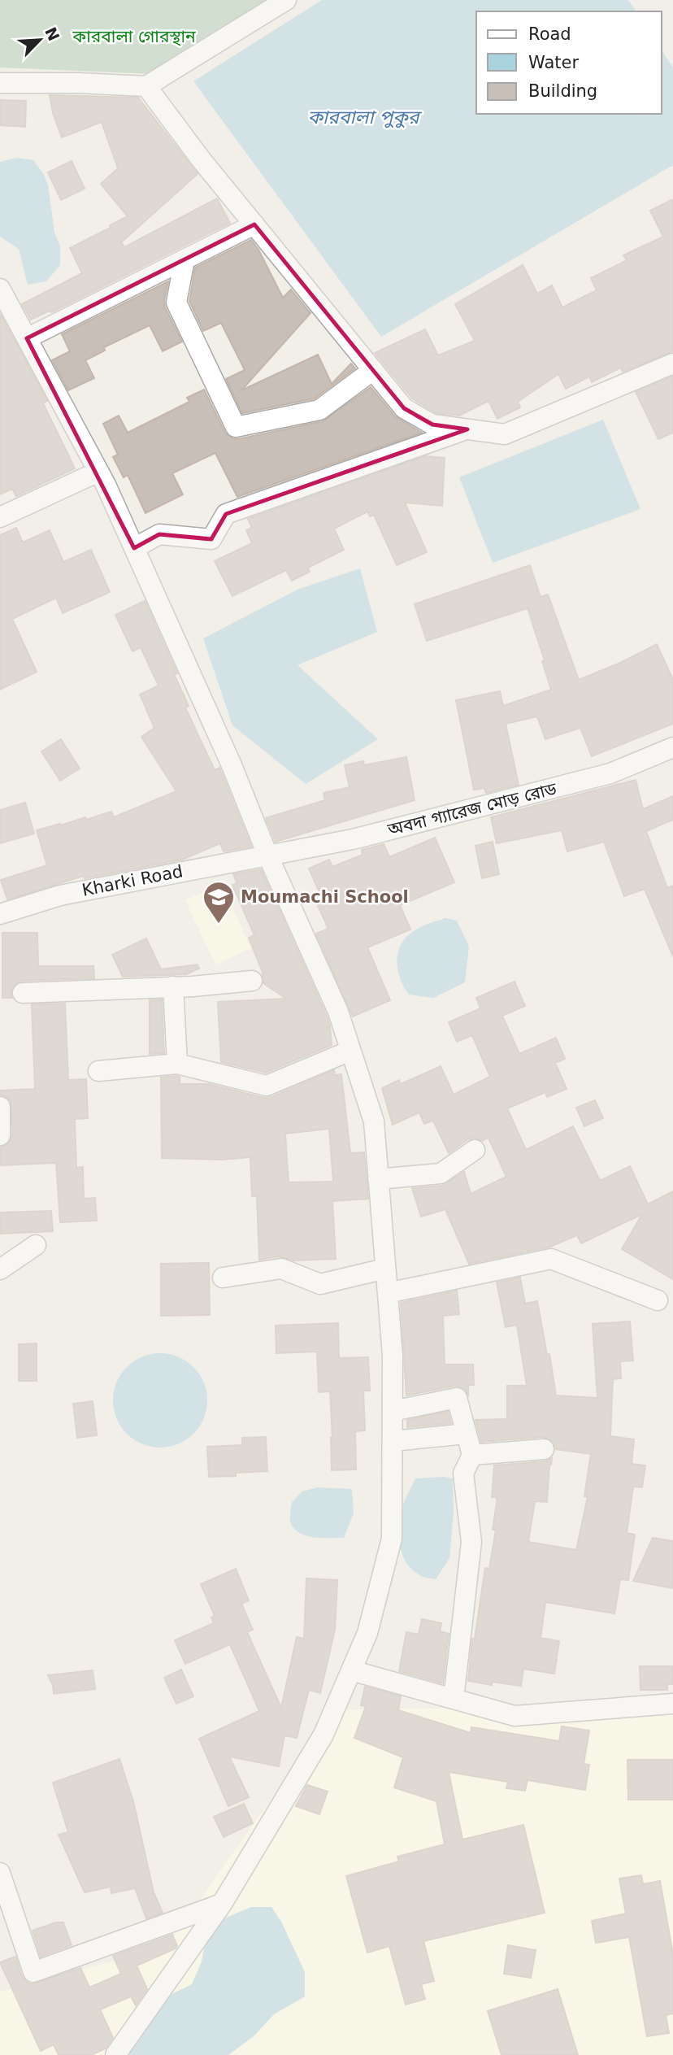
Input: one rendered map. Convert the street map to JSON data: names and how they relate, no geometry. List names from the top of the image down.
{
  "streets": {
    "street": ["অবদা গ্যারেজ মোড় রোড", "Kharki Road"]
  },
  "crossings": [
    ["অবদা গ্যারেজ মোড় রোড", "Kharki Road"]
  ],
  "water": ["কারবালা পুকুর"],
  "parks": ["কারবালা গোরস্থান"],
  "places": {
    "school or university": ["Moumachi School"]
  },
  "legend": ["Road", "Water", "Building"],
  "north": "top right"
}
